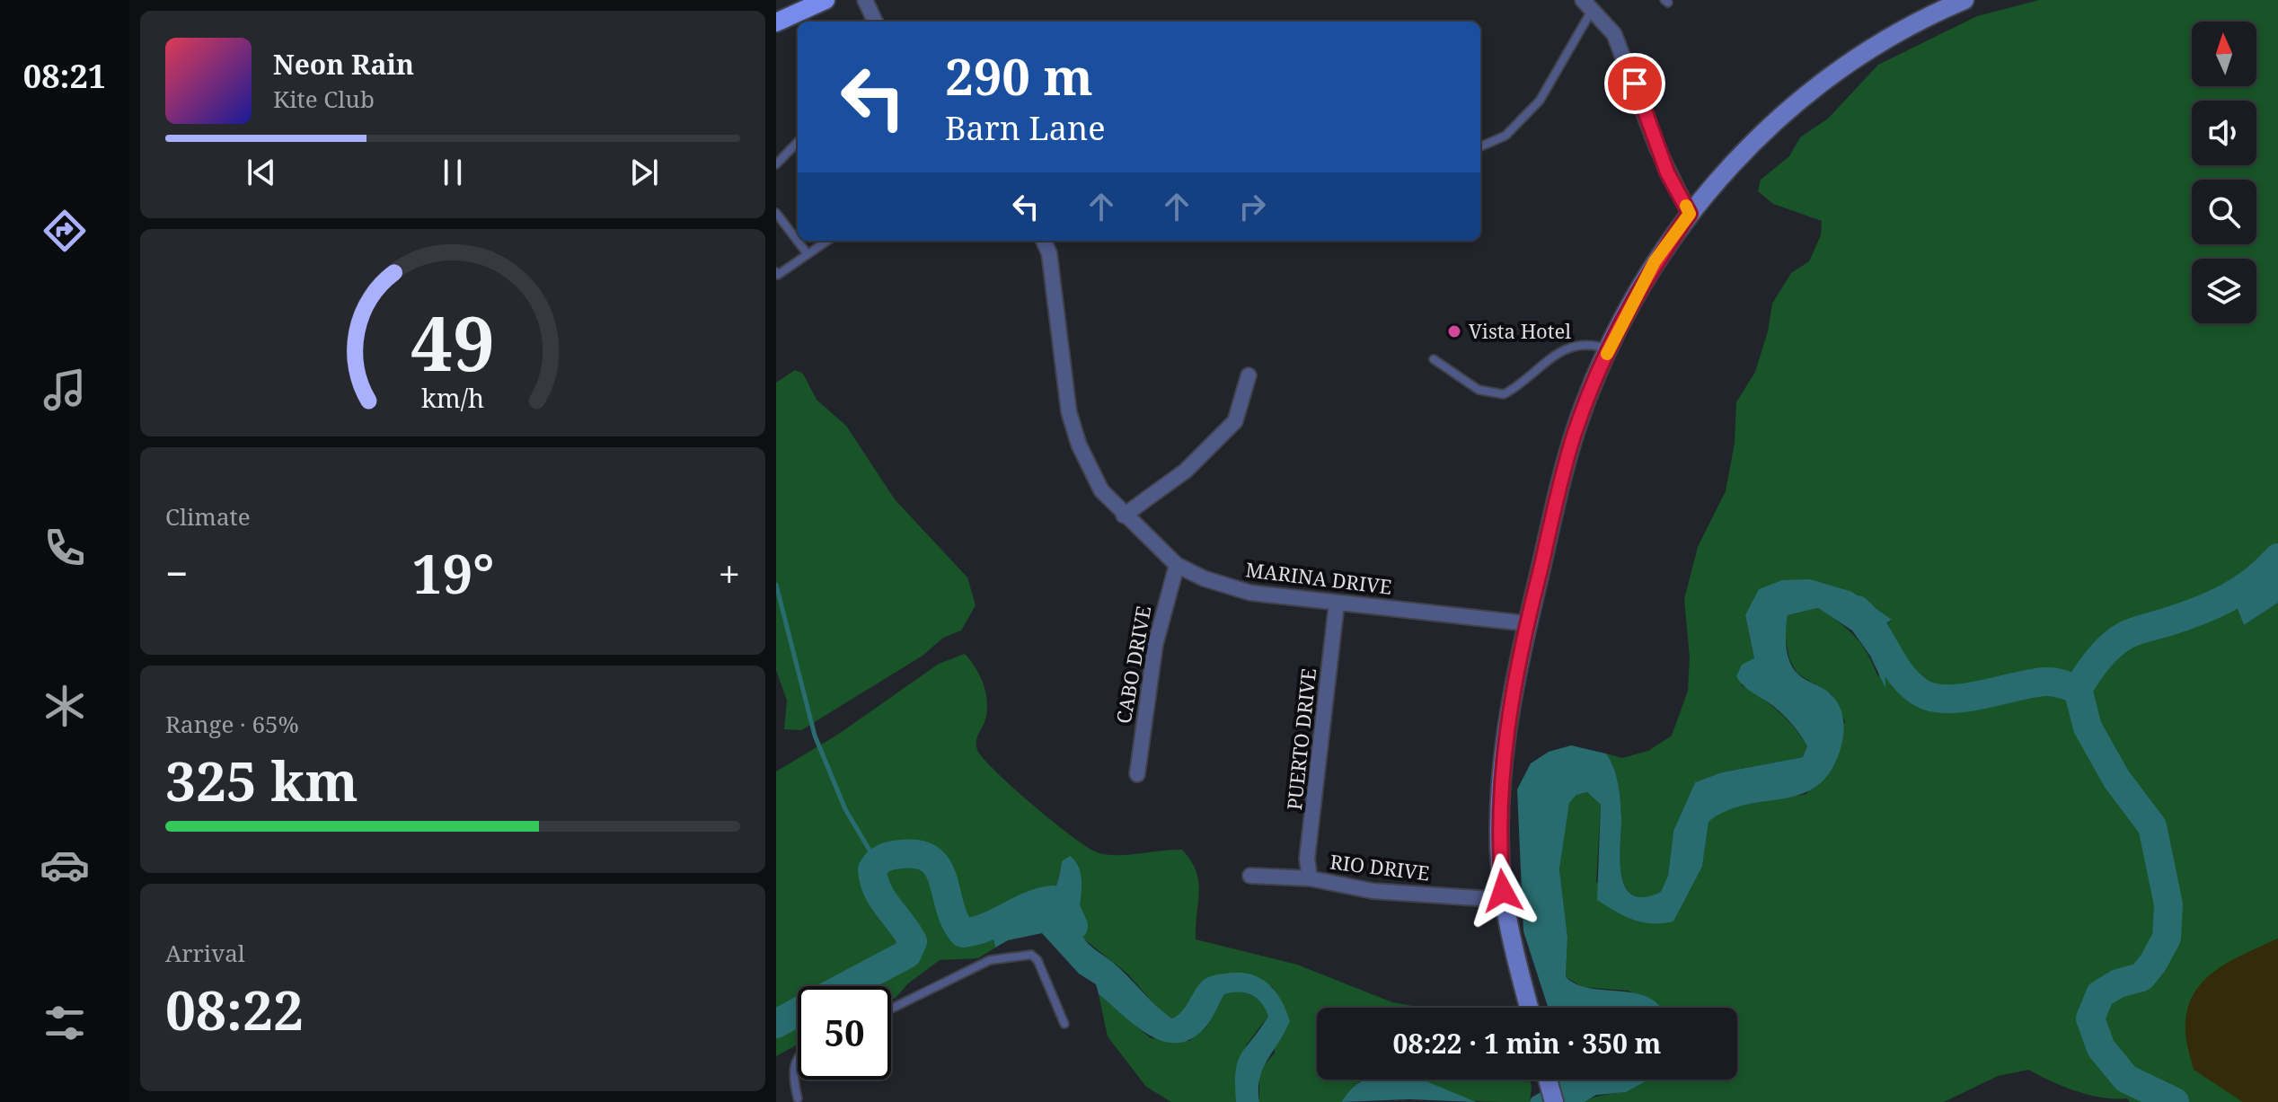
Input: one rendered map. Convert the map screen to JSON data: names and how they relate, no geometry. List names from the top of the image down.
{
  "streets": {
    "street": [
      "MARINA DRIVE",
      "CABO DRIVE",
      "PUERTO DRIVE",
      "RIO DRIVE"
    ]
  },
  "crossings": [
    ["MARINA DRIVE", "CABO DRIVE"],
    ["MARINA DRIVE", "PUERTO DRIVE"],
    ["PUERTO DRIVE", "RIO DRIVE"]
  ],
  "places": ["Vista Hotel"],
  "north": "top",
  "page": {
    "tabs": "08:21",
    "turn": ["290 m", "Barn Lane"],
    "song": ["Neon Rain", "Kite Club"],
    "tile": [
      "Climate",
      ["Range · 65%", "325 km"],
      ["Arrival", "08:22"]
    ],
    "heat": ["−", "19°", "+"],
    "limit": "50",
    "trip": "08:22 · 1 min · 350 m",
    "gauge": ["49", "km/h"]
  }
}
